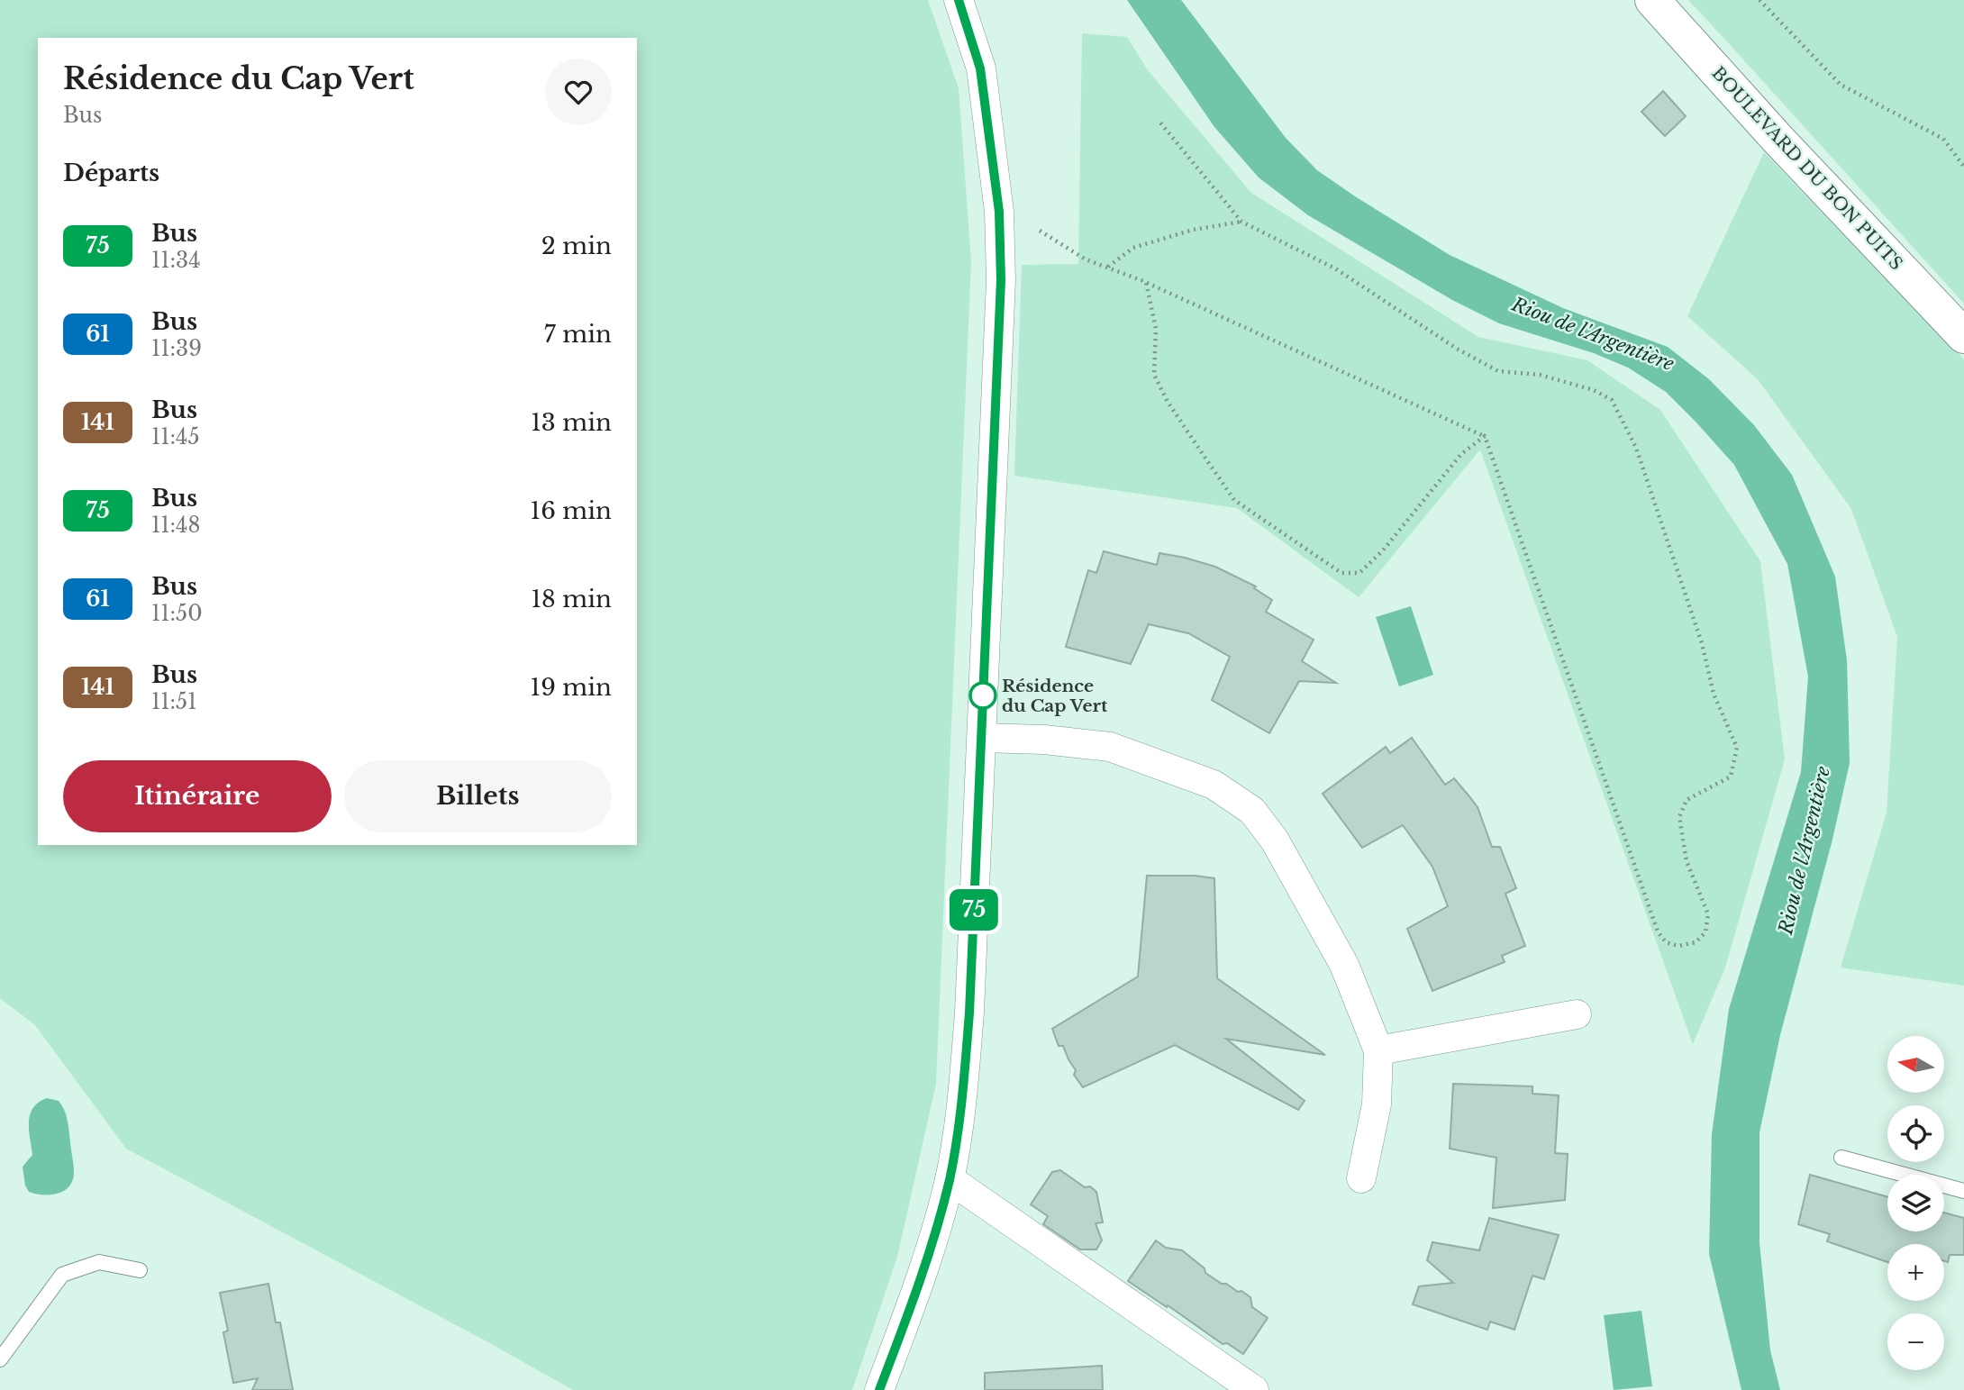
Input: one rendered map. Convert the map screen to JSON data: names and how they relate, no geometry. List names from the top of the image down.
{
  "streets": {
    "main road": ["BOULEVARD DU BON PUITS"]
  },
  "water": ["Riou de l'Argentière"],
  "places": ["Résidence du Cap Vert"],
  "lines": ["bus line 75"],
  "north": "left",
  "page": {
    "on_map": "75",
    "heading": [
      ["Résidence du Cap Vert", "Bus"],
      "Départs"
    ],
    "list": [
      {
        "mark": "75",
        "name": "Bus",
        "note": "11:34",
        "value": "2 min"
      },
      {
        "mark": "61",
        "name": "Bus",
        "note": "11:39",
        "value": "7 min"
      },
      {
        "mark": "141",
        "name": "Bus",
        "note": "11:45",
        "value": "13 min"
      },
      {
        "mark": "75",
        "name": "Bus",
        "note": "11:48",
        "value": "16 min"
      },
      {
        "mark": "61",
        "name": "Bus",
        "note": "11:50",
        "value": "18 min"
      },
      {
        "mark": "141",
        "name": "Bus",
        "note": "11:51",
        "value": "19 min"
      }
    ],
    "buttons": ["Itinéraire", "Billets"],
    "map_buttons": ["+", "−"]
  }
}
